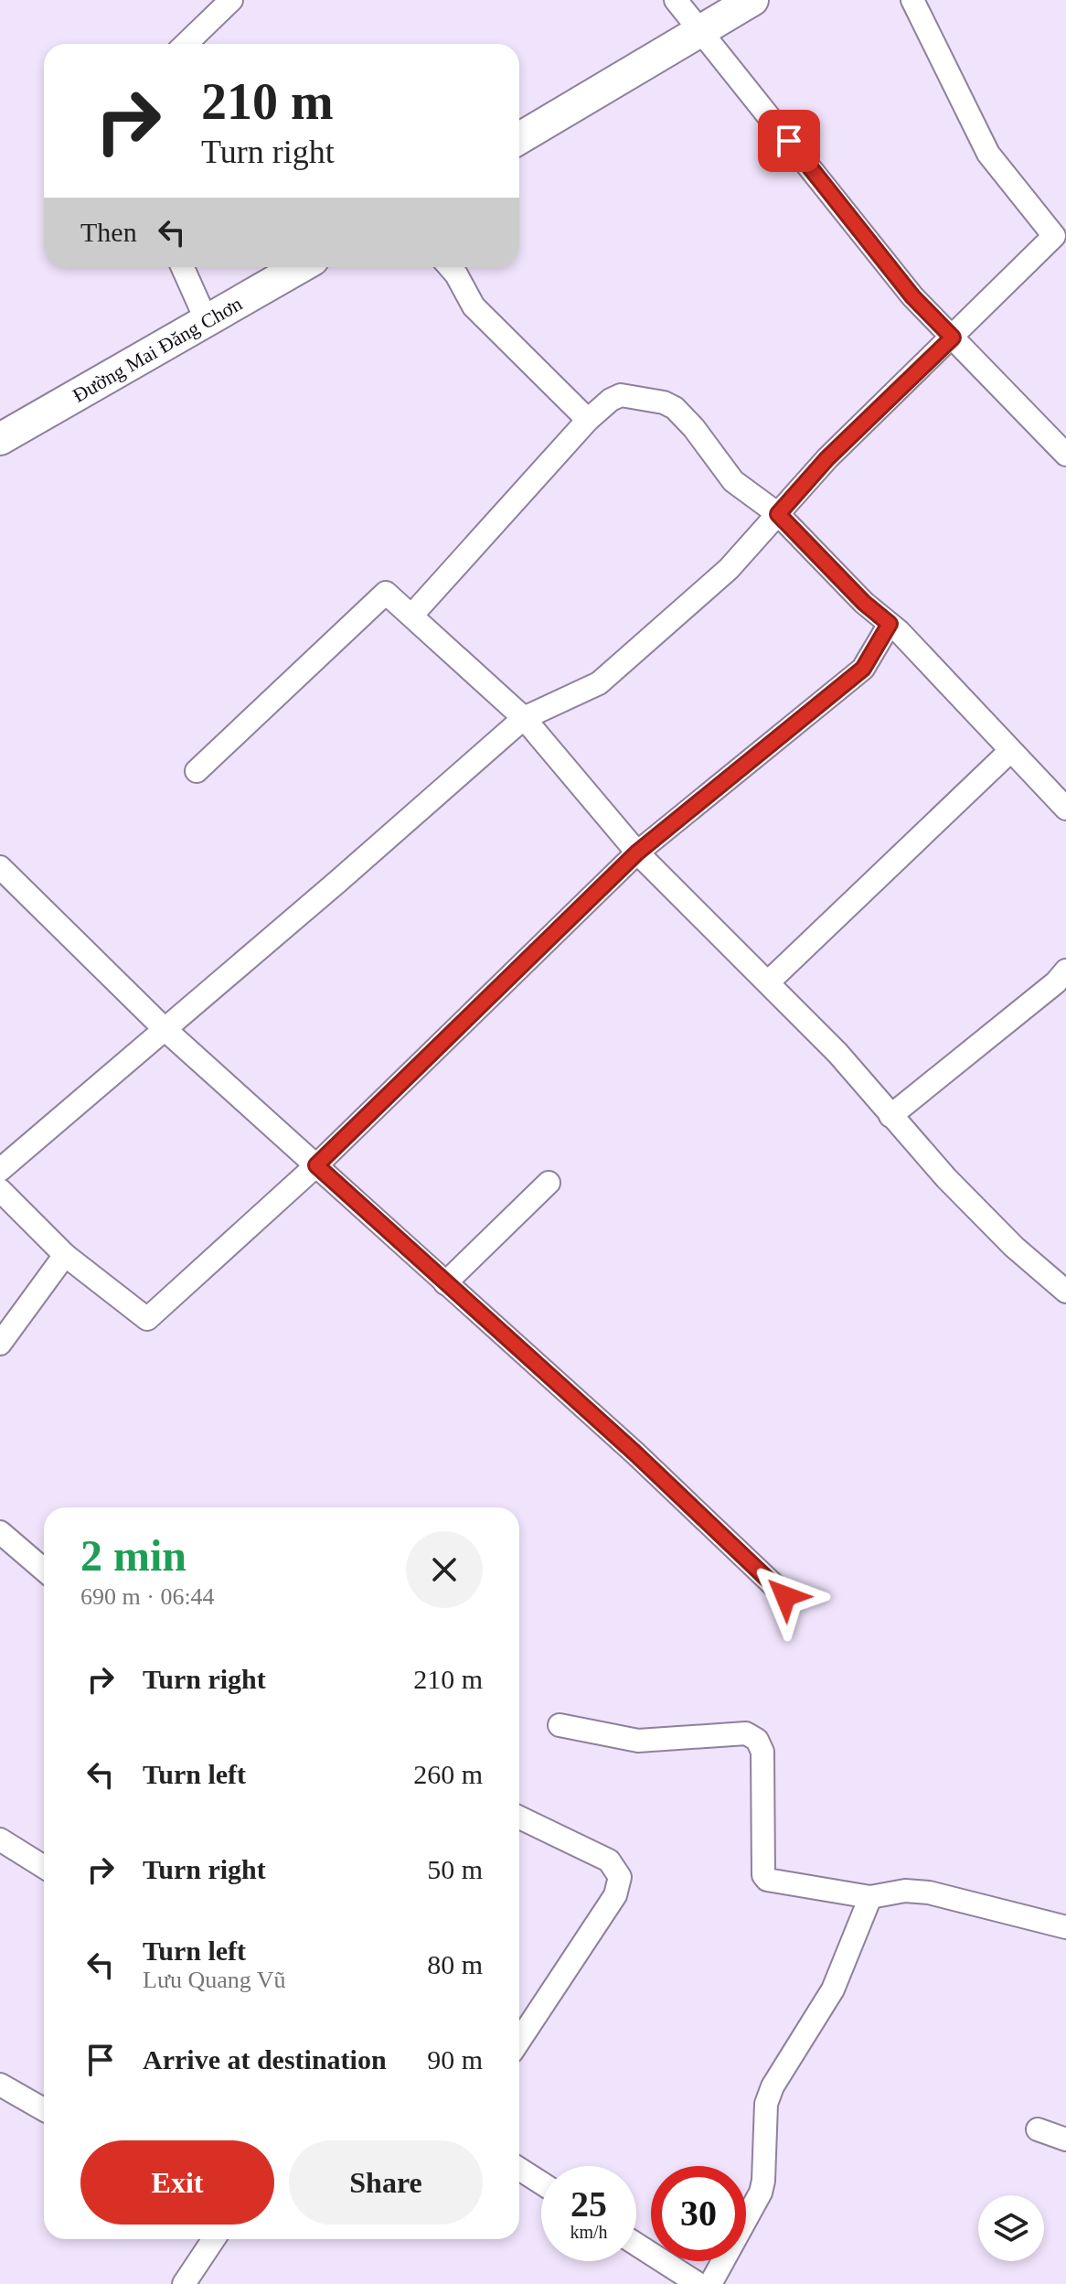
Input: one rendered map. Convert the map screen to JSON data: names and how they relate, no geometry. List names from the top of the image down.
{
  "streets": {
    "main road": ["Đường Mai Đăng Chơn"]
  },
  "page": {
    "turn": ["210 m", "Turn right"],
    "then": "Then",
    "heading": ["2 min", "690 m · 06:44"],
    "list": [
      {
        "name": "Turn right",
        "value": "210 m"
      },
      {
        "name": "Turn left",
        "value": "260 m"
      },
      {
        "name": "Turn right",
        "value": "50 m"
      },
      {
        "name": "Turn left",
        "note": "Lưu Quang Vũ",
        "value": "80 m"
      },
      {
        "name": "Arrive at destination",
        "value": "90 m"
      }
    ],
    "buttons": ["Exit", "Share"],
    "speed": "25 km/h",
    "limit": "30"
  }
}
